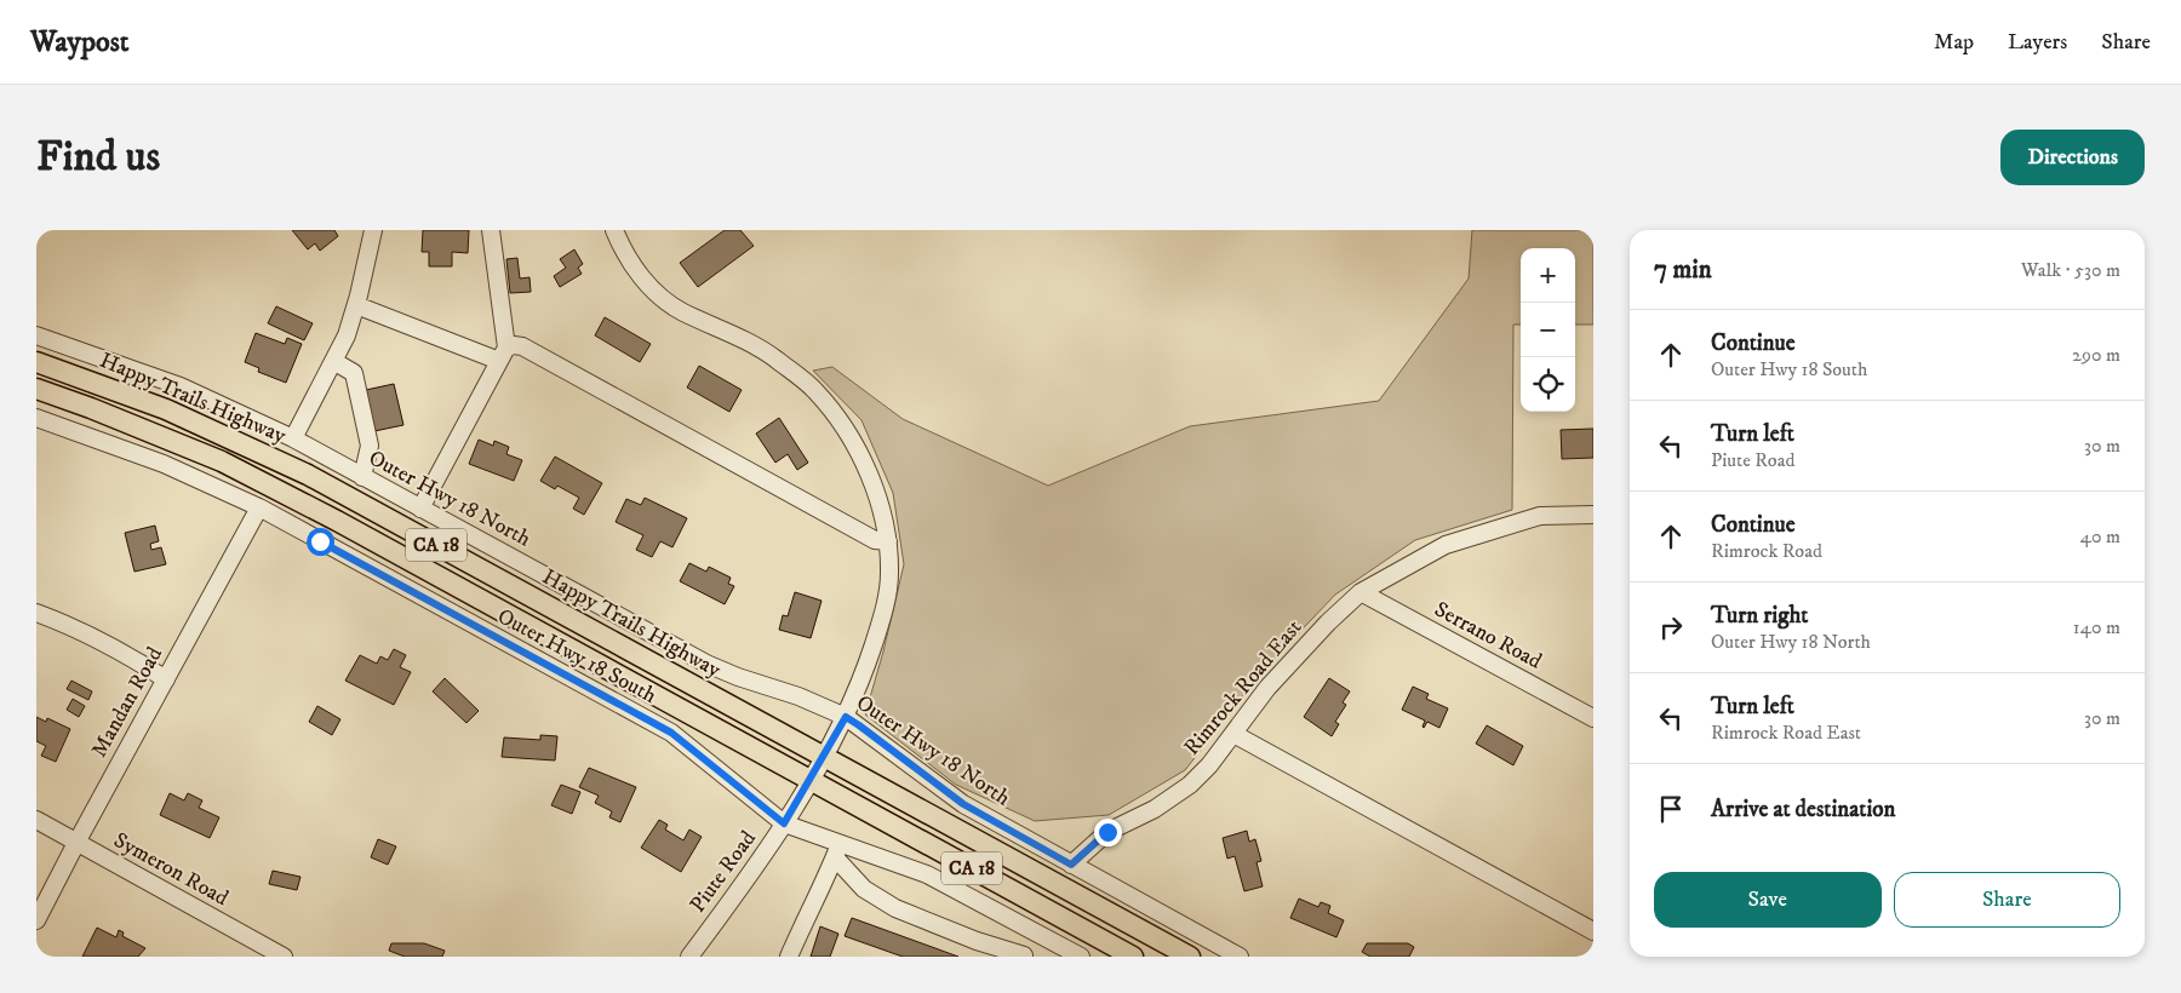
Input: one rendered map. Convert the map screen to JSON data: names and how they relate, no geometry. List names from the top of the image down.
{
  "streets": {
    "main road": ["Happy Trails Highway", "CA 18"],
    "street": [
      "Outer Hwy 18 North",
      "Serrano Road",
      "Outer Hwy 18 South",
      "Rimrock Road East",
      "Mandan Road",
      "Symeron Road",
      "Piute Road"
    ]
  },
  "crossings": [
    ["Happy Trails Highway", "Piute Road"],
    ["Outer Hwy 18 North", "Rimrock Road East"],
    ["Outer Hwy 18 North", "Piute Road"],
    ["CA 18", "Piute Road"],
    ["Serrano Road", "Rimrock Road East"],
    ["Outer Hwy 18 South", "Mandan Road"],
    ["Outer Hwy 18 South", "Piute Road"],
    ["Mandan Road", "Symeron Road"]
  ],
  "page": {
    "header": "Waypost",
    "nav": ["Map", "Layers", "Share"],
    "buttons": [
      "Directions",
      ["Save", "Share"]
    ],
    "title": "Find us",
    "heading": ["7 min", "Walk · 530 m"],
    "map_buttons": ["+", "−"],
    "list": [
      ["Continue", "Outer Hwy 18 South", "290 m"],
      ["Turn left", "Piute Road", "30 m"],
      ["Continue", "Rimrock Road", "40 m"],
      ["Turn right", "Outer Hwy 18 North", "140 m"],
      ["Turn left", "Rimrock Road East", "30 m"],
      "Arrive at destination"
    ]
  }
}
